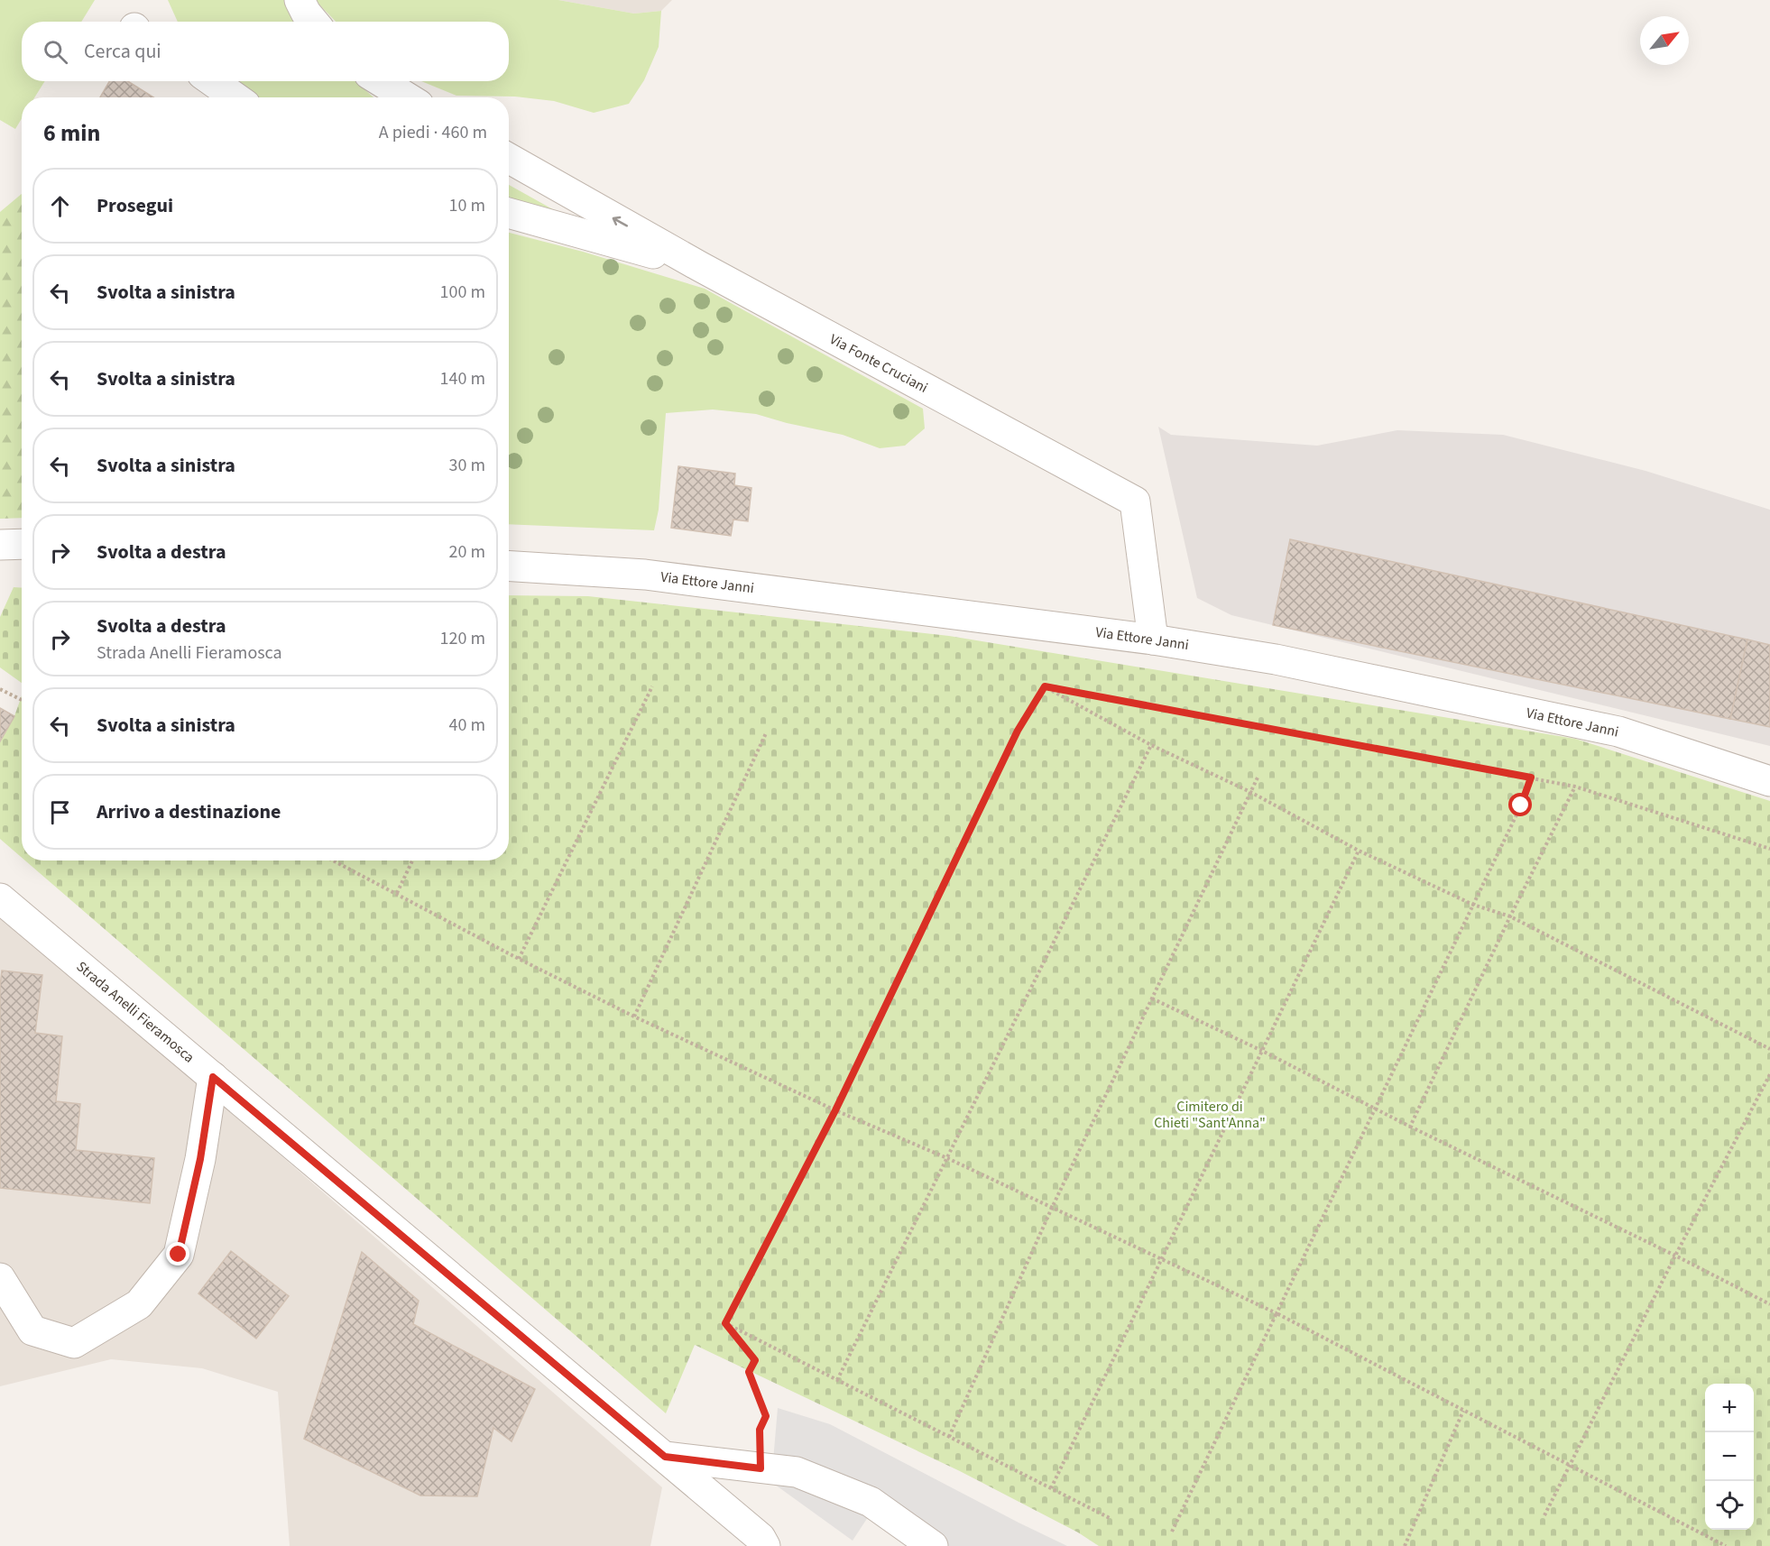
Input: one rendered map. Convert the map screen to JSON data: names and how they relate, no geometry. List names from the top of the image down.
{
  "streets": {
    "street": ["Via Fonte Cruciani", "Via Ettore Janni", "Strada Anelli Fieramosca"]
  },
  "crossings": [
    ["Via Fonte Cruciani", "Via Ettore Janni"]
  ],
  "parks": ["Cimitero di Chieti \"Sant'Anna\""],
  "north": "top right",
  "page": {
    "search": "Cerca qui",
    "heading": ["6 min", "A piedi · 460 m"],
    "list": [
      ["Prosegui", "10 m"],
      ["Svolta a sinistra", "100 m"],
      ["Svolta a sinistra", "140 m"],
      ["Svolta a sinistra", "30 m"],
      ["Svolta a destra", "20 m"],
      ["Svolta a destra", "Strada Anelli Fieramosca", "120 m"],
      ["Svolta a sinistra", "40 m"],
      "Arrivo a destinazione"
    ],
    "map_buttons": ["+", "−"]
  }
}
